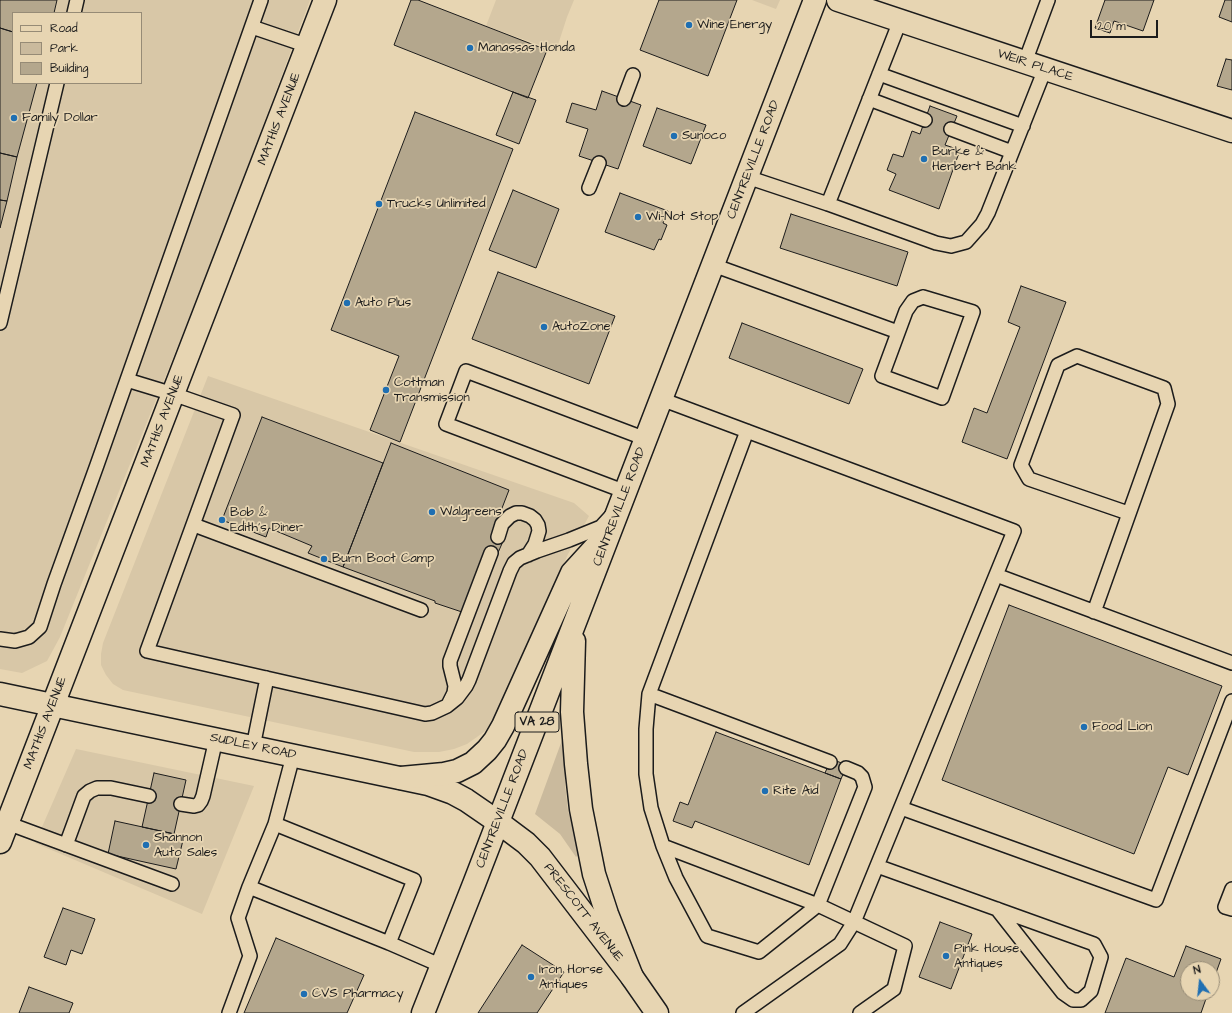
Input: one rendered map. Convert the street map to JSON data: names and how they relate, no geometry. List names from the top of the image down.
{
  "streets": {
    "main road": [
      "WEIR PLACE",
      "MATHIS AVENUE",
      "CENTREVILLE ROAD",
      "VA 28",
      "SUDLEY ROAD",
      "PRESCOTT AVENUE"
    ]
  },
  "crossings": [
    ["MATHIS AVENUE", "SUDLEY ROAD"],
    ["CENTREVILLE ROAD", "SUDLEY ROAD"],
    ["CENTREVILLE ROAD", "PRESCOTT AVENUE"],
    ["SUDLEY ROAD", "PRESCOTT AVENUE"]
  ],
  "places": [
    "Wine Energy",
    "Manassas Honda",
    "Family Dollar",
    "Sunoco",
    "Burke & Herbert Bank",
    "Trucks Unlimited",
    "Wi-Not Stop",
    "Auto Plus",
    "AutoZone",
    "Cottman Transmission",
    "Walgreens",
    "Bob & Edith's Diner",
    "Burn Boot Camp",
    "Food Lion",
    "Rite Aid",
    "Shannon Auto Sales",
    "Pink House Antiques",
    "Iron Horse Antiques",
    "CVS Pharmacy"
  ],
  "legend": ["Road", "Park", "Building"],
  "scale_bar": "20 m",
  "north": "top"
}
